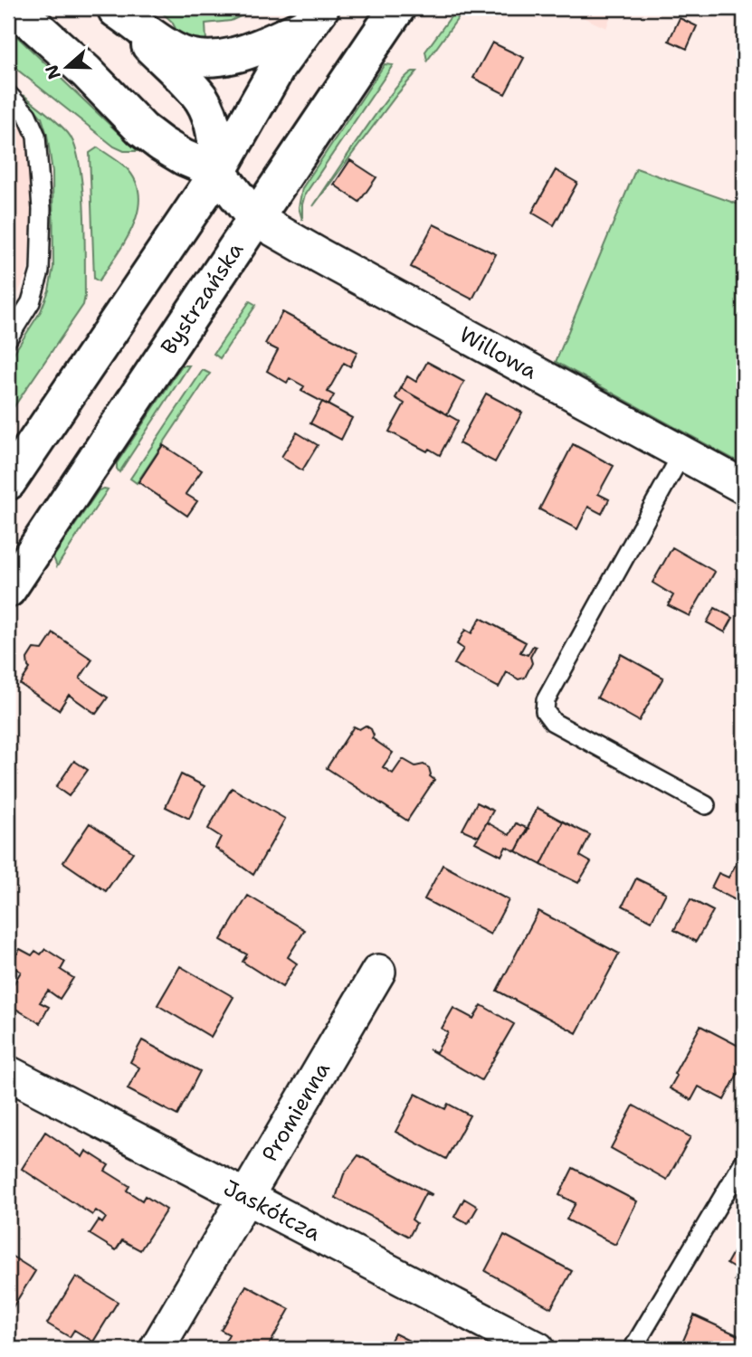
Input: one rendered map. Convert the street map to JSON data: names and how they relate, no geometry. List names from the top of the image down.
{
  "streets": {
    "main road": ["Bystrzańska"],
    "street": ["Willowa", "Promienna", "Jaskółcza"]
  },
  "crossings": [
    ["Bystrzańska", "Willowa"],
    ["Promienna", "Jaskółcza"]
  ],
  "north": "left"
}
